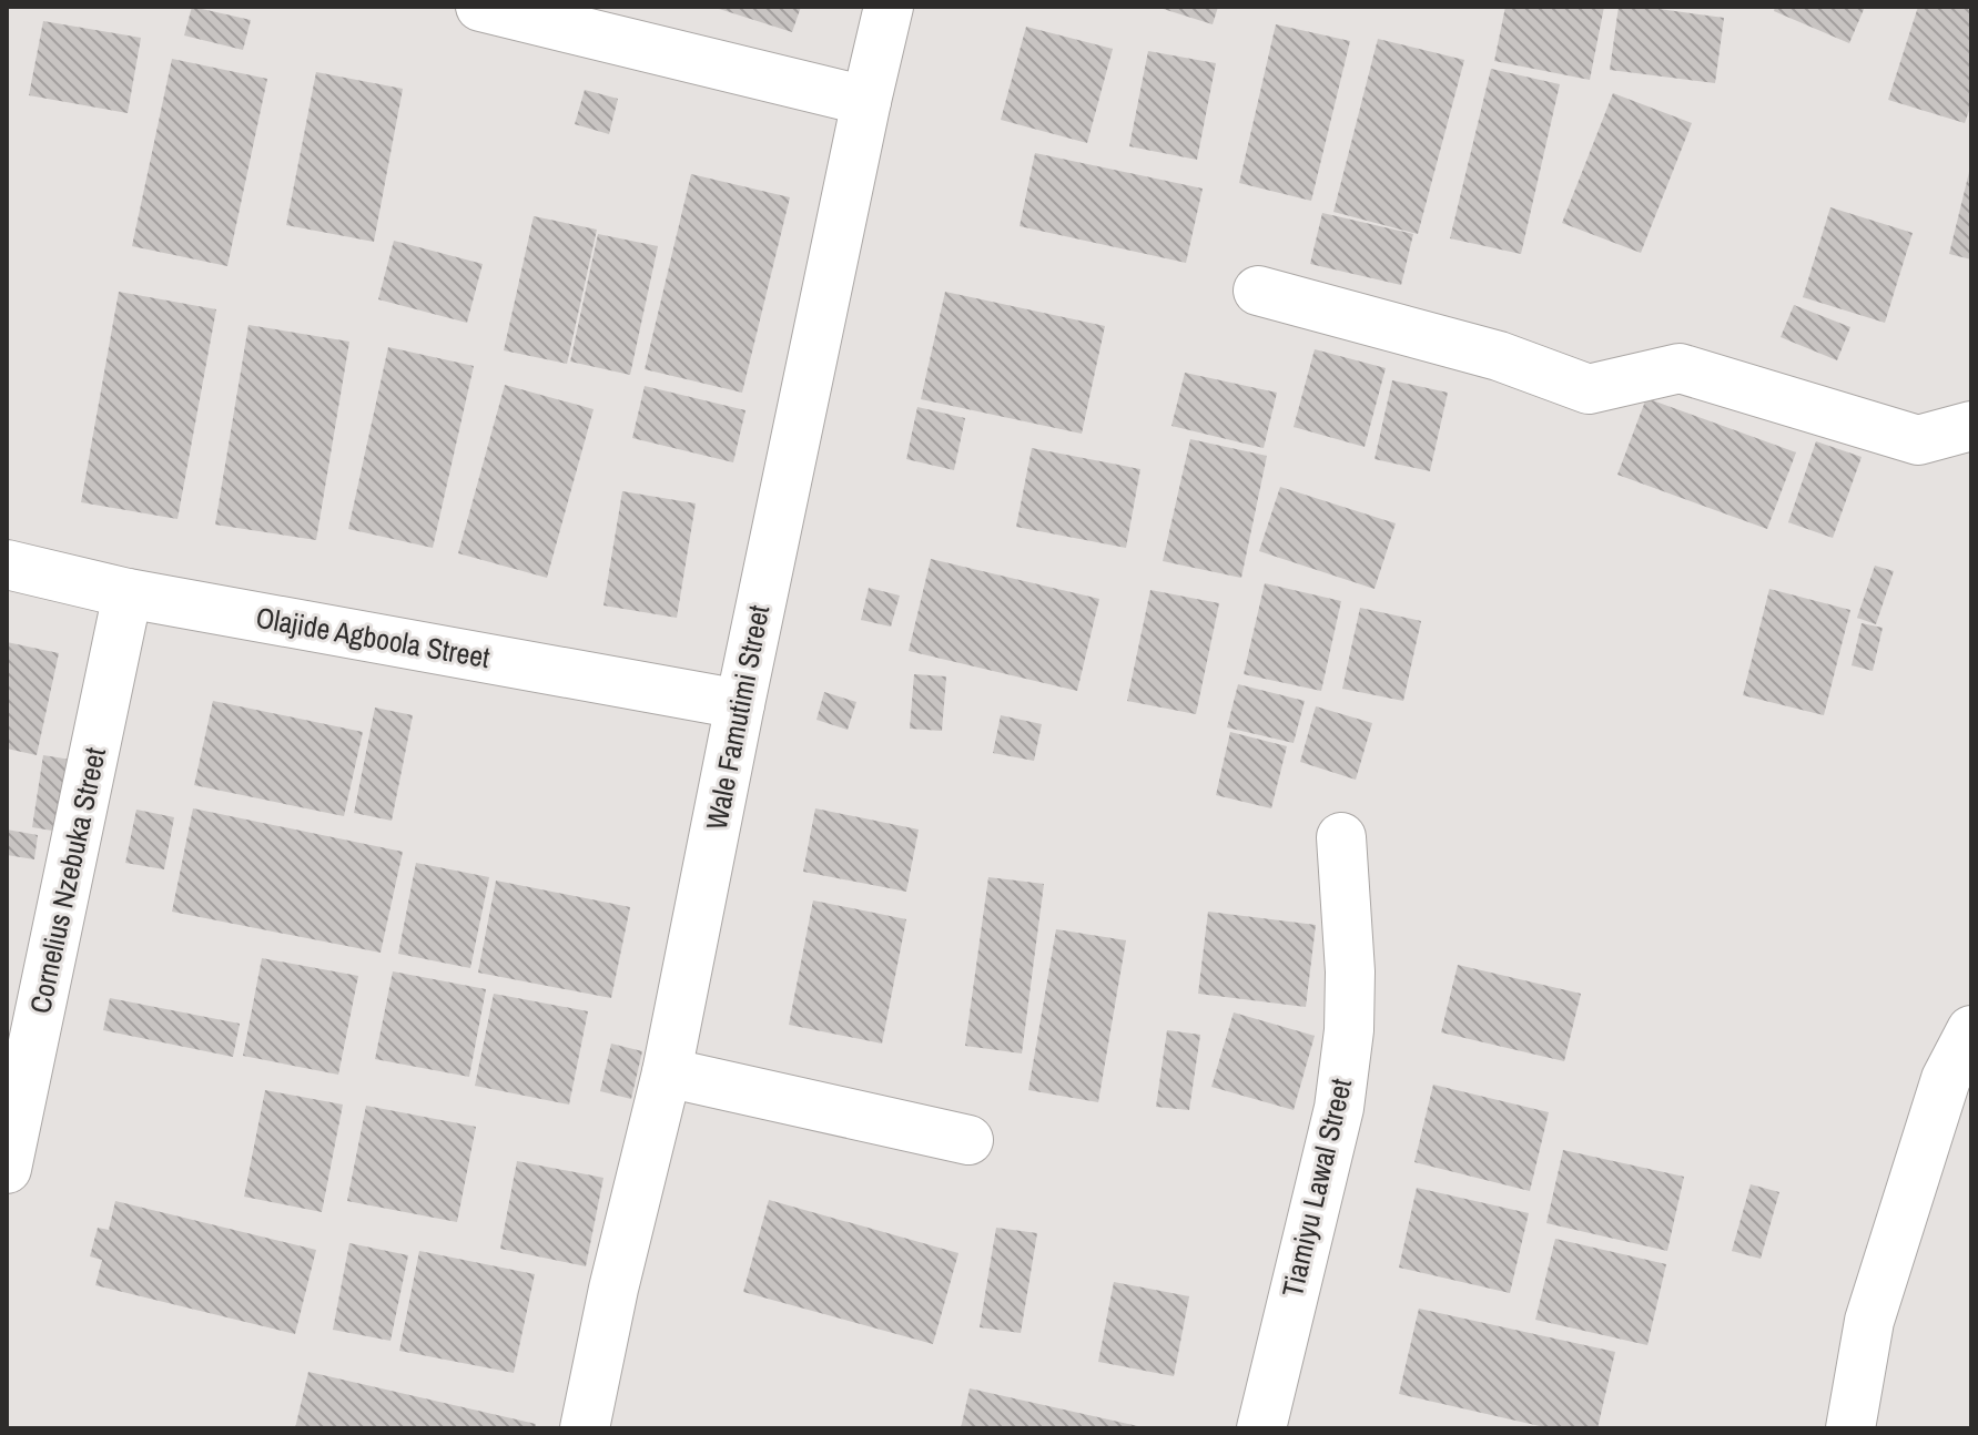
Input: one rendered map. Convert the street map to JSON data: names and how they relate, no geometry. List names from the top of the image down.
{
  "streets": {
    "street": [
      "Olajide Agboola Street",
      "Wale Famutimi Street",
      "Cornelius Nzebuka Street",
      "Tiamiyu Lawal Street"
    ]
  },
  "crossings": [
    ["Olajide Agboola Street", "Wale Famutimi Street"],
    ["Olajide Agboola Street", "Cornelius Nzebuka Street"]
  ]
}
